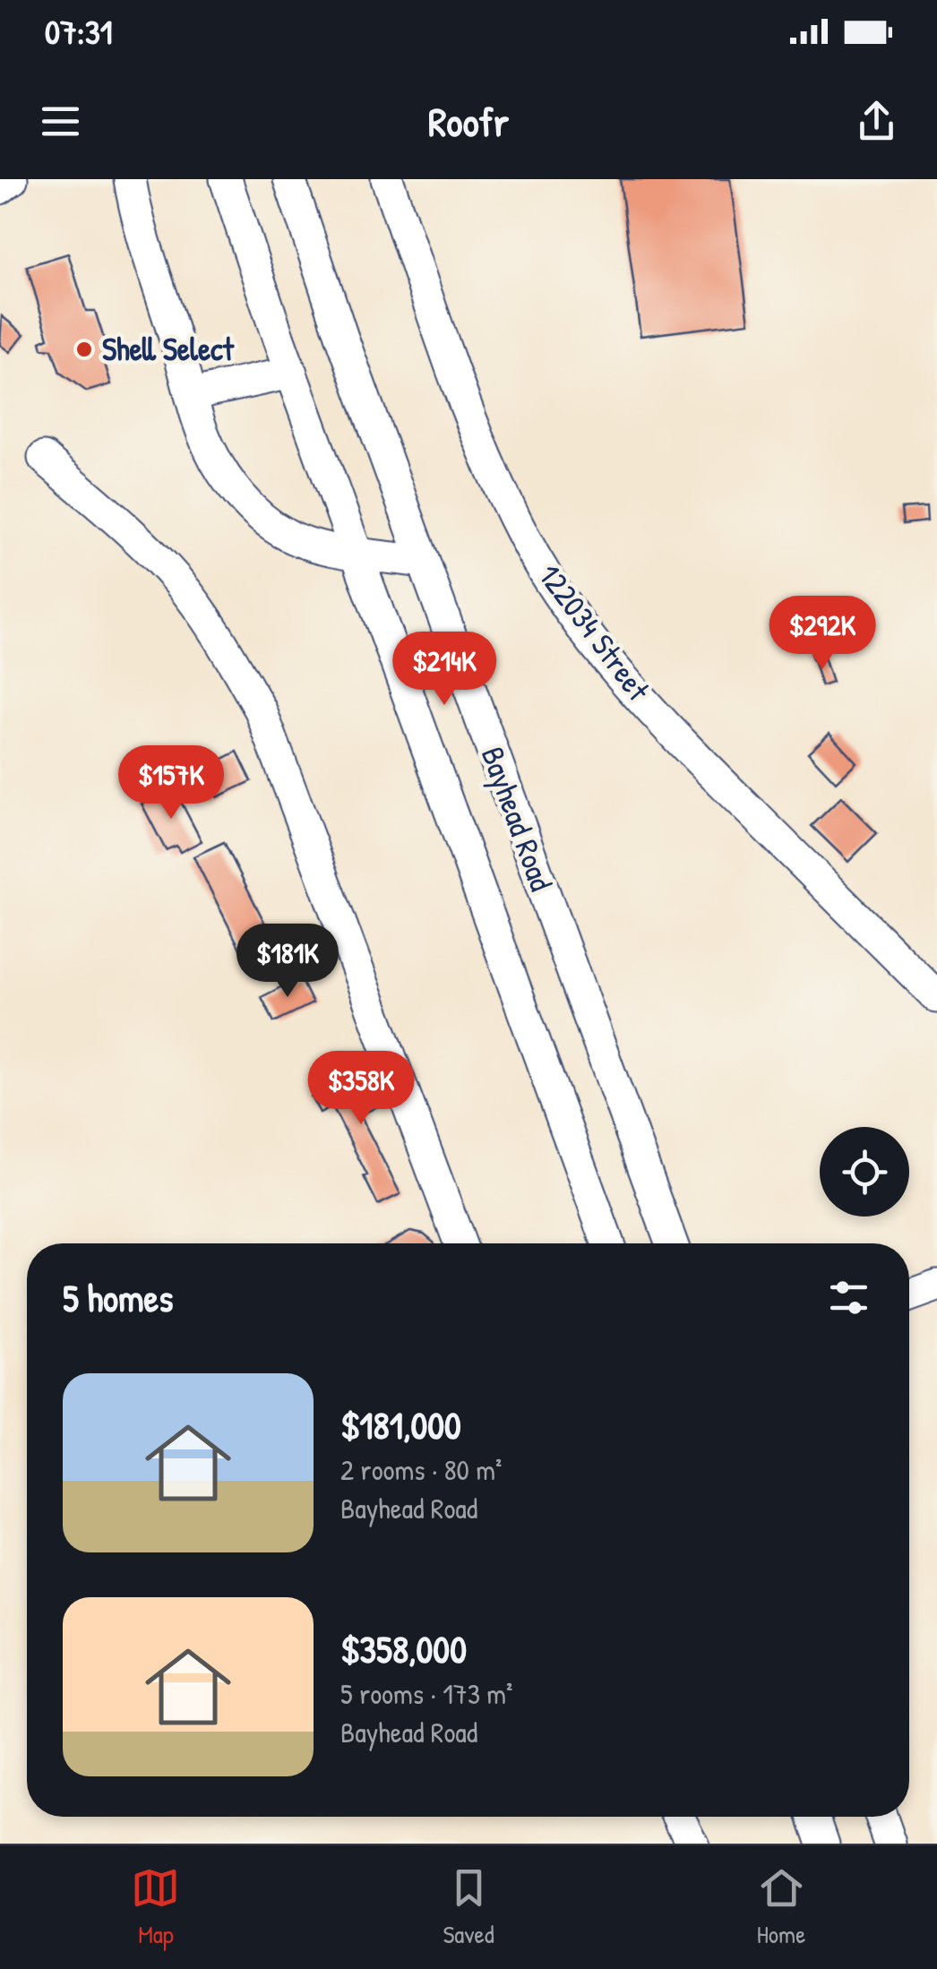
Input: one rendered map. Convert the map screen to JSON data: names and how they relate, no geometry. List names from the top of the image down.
{
  "streets": {
    "street": ["122034 Street", "Bayhead Road"]
  },
  "places": ["Shell Select"],
  "page": {
    "status": "07:31",
    "header": "Roofr",
    "price": [
      "$292K",
      "$214K",
      "$157K",
      "$181K",
      "$358K"
    ],
    "heading": "5 homes",
    "list": [
      {
        "name": "$181,000",
        "note": "2 rooms · 80 m² · Bayhead Road"
      },
      {
        "name": "$358,000",
        "note": "5 rooms · 173 m² · Bayhead Road"
      }
    ],
    "tabs": ["Map", "Saved", "Home"]
  }
}
